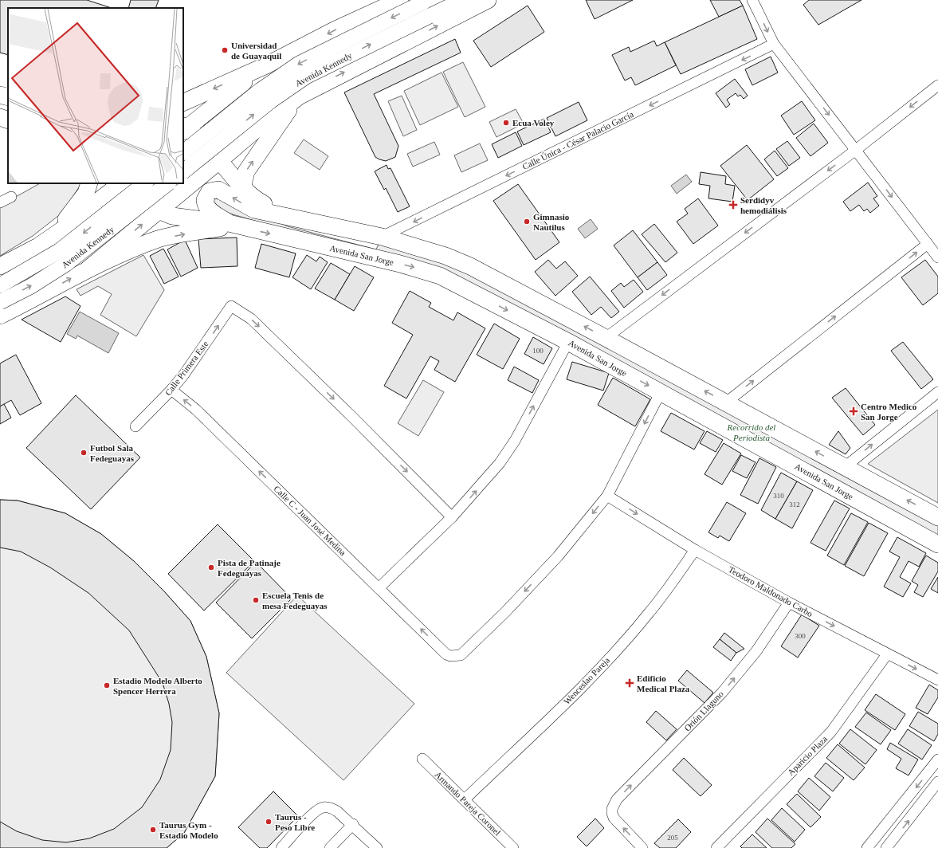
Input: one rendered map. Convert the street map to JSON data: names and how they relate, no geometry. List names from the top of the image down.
{
  "streets": {
    "main road": ["Avenida Kennedy", "Avenida San Jorge"],
    "street": [
      "Calle Única - César Palacio García",
      "Calle Primera Este",
      "Calle C - Juan José Medina",
      "Teodoro Maldonado Carbo",
      "Wenceslao Pareja",
      "Orión Llaguno",
      "Aparicio Plaza",
      "Armando Pareja Coronel"
    ]
  },
  "crossings": [
    ["Calle Primera Este", "Calle C - Juan José Medina"],
    ["Calle C - Juan José Medina", "Teodoro Maldonado Carbo"],
    ["Teodoro Maldonado Carbo", "Wenceslao Pareja"],
    ["Teodoro Maldonado Carbo", "Orión Llaguno"],
    ["Teodoro Maldonado Carbo", "Aparicio Plaza"],
    ["Wenceslao Pareja", "Armando Pareja Coronel"]
  ],
  "one_way": ["Calle Única - César Palacio García", "Teodoro Maldonado Carbo", "Orión Llaguno"],
  "parks": ["Recorrido del Periodista"],
  "places": {
    "other": [
      "Universidad de Guayaquil",
      "Ecua Voley",
      "Gimnasio Nautilus",
      "Futbol Sala Fedeguayas",
      "Pista de Patinaje Fedeguayas",
      "Escuela Tenis de mesa Fedeguayas",
      "Estadio Modelo Alberto Spencer Herrera",
      "Taurus - Peso Libre",
      "Taurus Gym - Estadio Modelo"
    ],
    "health": ["Serdidyv hemodiálisis", "Centro Medico San Jorge", "Edificio Medical Plaza"]
  },
  "house_numbers": [
    "100",
    "310",
    "312",
    "300",
    "205"
  ]
}
